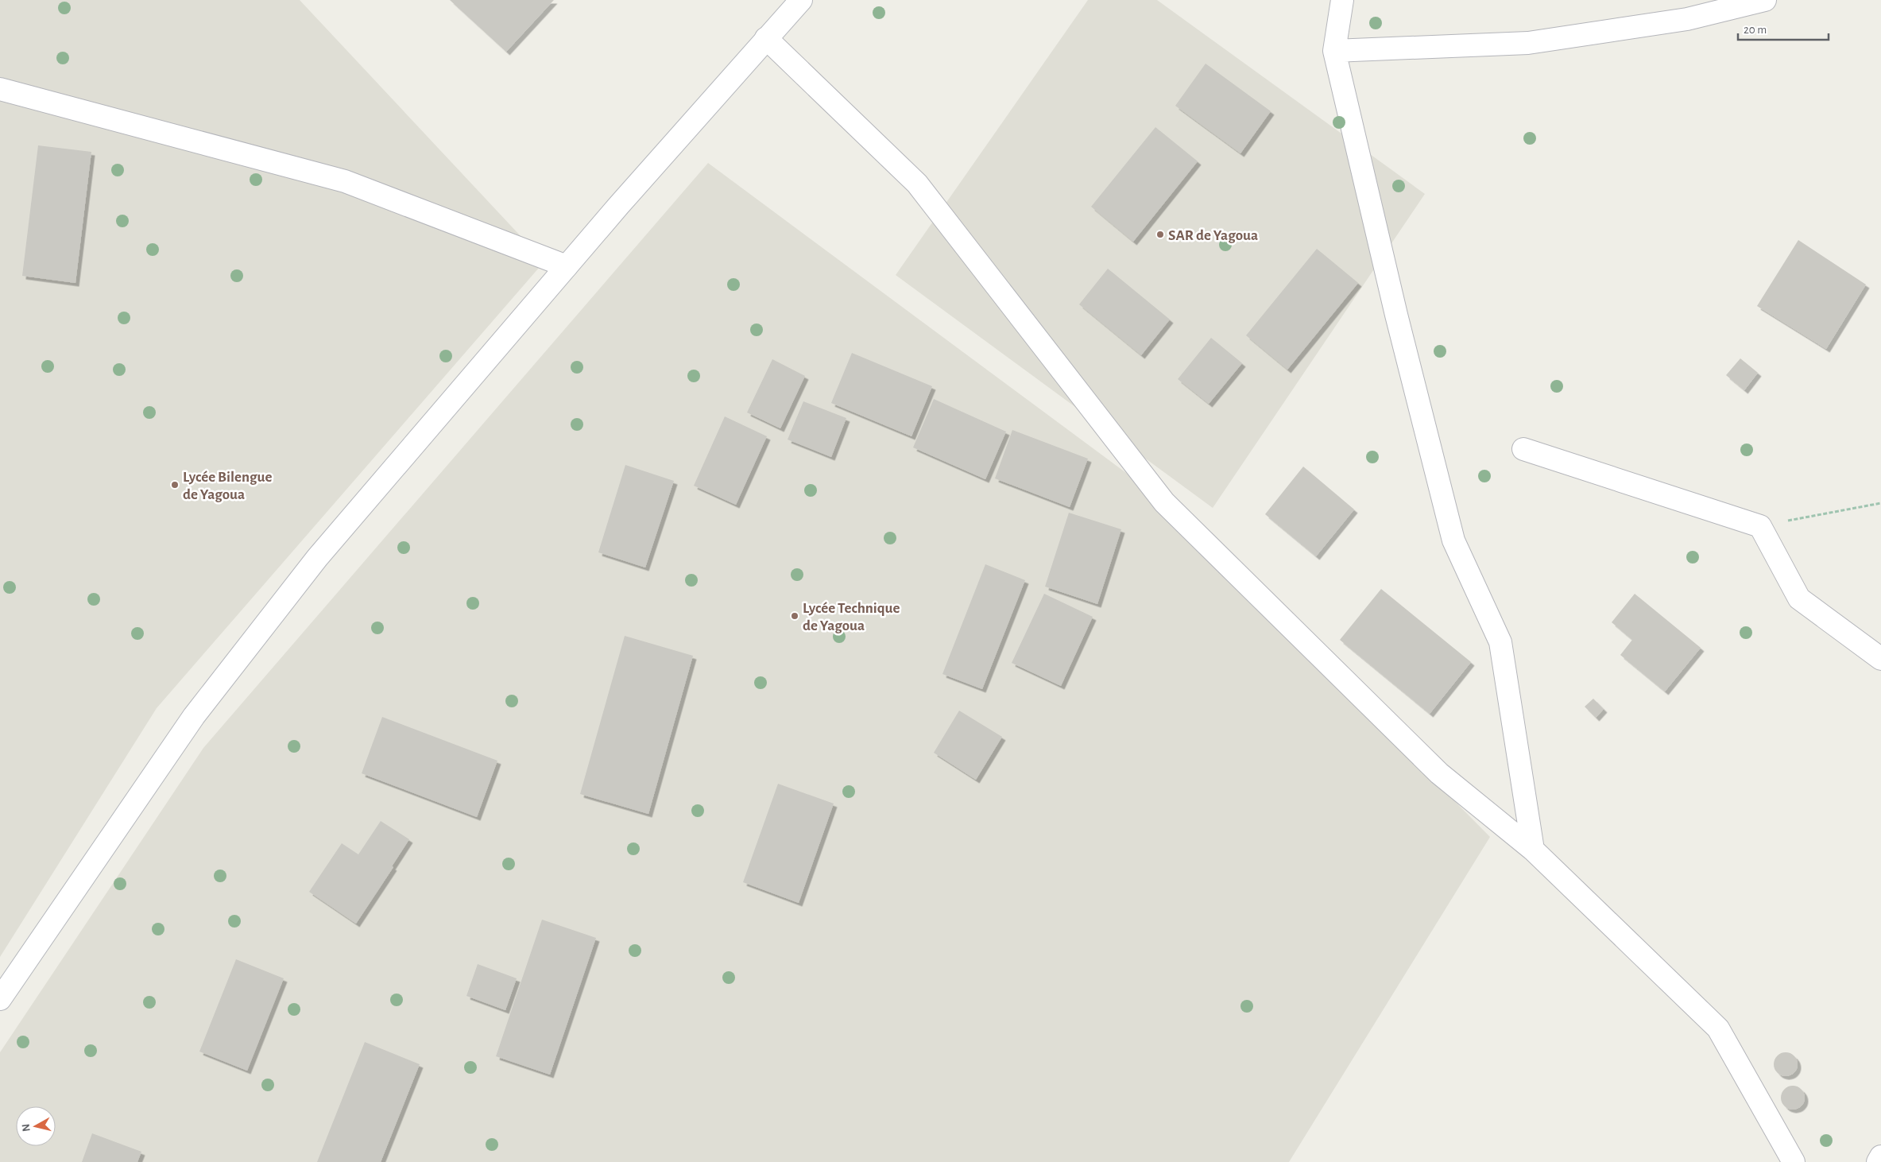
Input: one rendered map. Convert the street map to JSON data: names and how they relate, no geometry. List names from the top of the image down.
{
  "places": ["SAR de Yagoua", "Lycée Bilengue de Yagoua", "Lycée Technique de Yagoua"],
  "scale_bar": "20 m",
  "north": "left"
}
